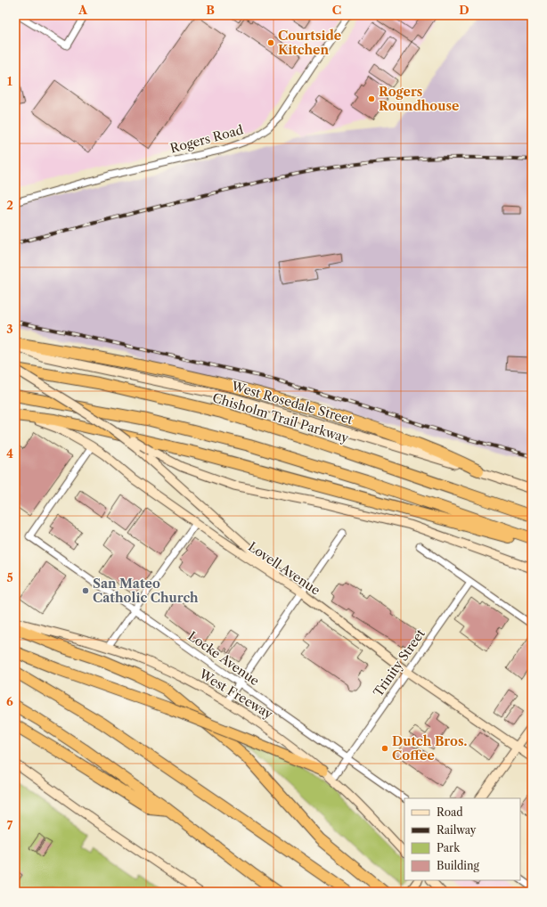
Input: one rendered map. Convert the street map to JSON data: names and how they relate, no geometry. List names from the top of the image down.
{
  "streets": {
    "highway": ["Chisholm Trail Parkway"],
    "main road": ["West Rosedale Street", "Lovell Avenue", "West Freeway"],
    "street": ["Rogers Road", "Locke Avenue", "Trinity Street"]
  },
  "crossings": [
    ["Lovell Avenue", "Locke Avenue"],
    ["Lovell Avenue", "Trinity Street"],
    ["Locke Avenue", "Trinity Street"],
    ["Trinity Street", "West Freeway"]
  ],
  "places": [
    "Courtside Kitchen",
    "Rogers Roundhouse",
    "San Mateo Catholic Church",
    "Dutch Bros. Coffee"
  ],
  "legend": [
    "Road",
    "Railway",
    "Park",
    "Building"
  ],
  "grid": {
    "columns": [
      "A",
      "B",
      "C",
      "D"
    ],
    "rows": [
      "1",
      "2",
      "3",
      "4",
      "5",
      "6",
      "7"
    ]
  }
}
